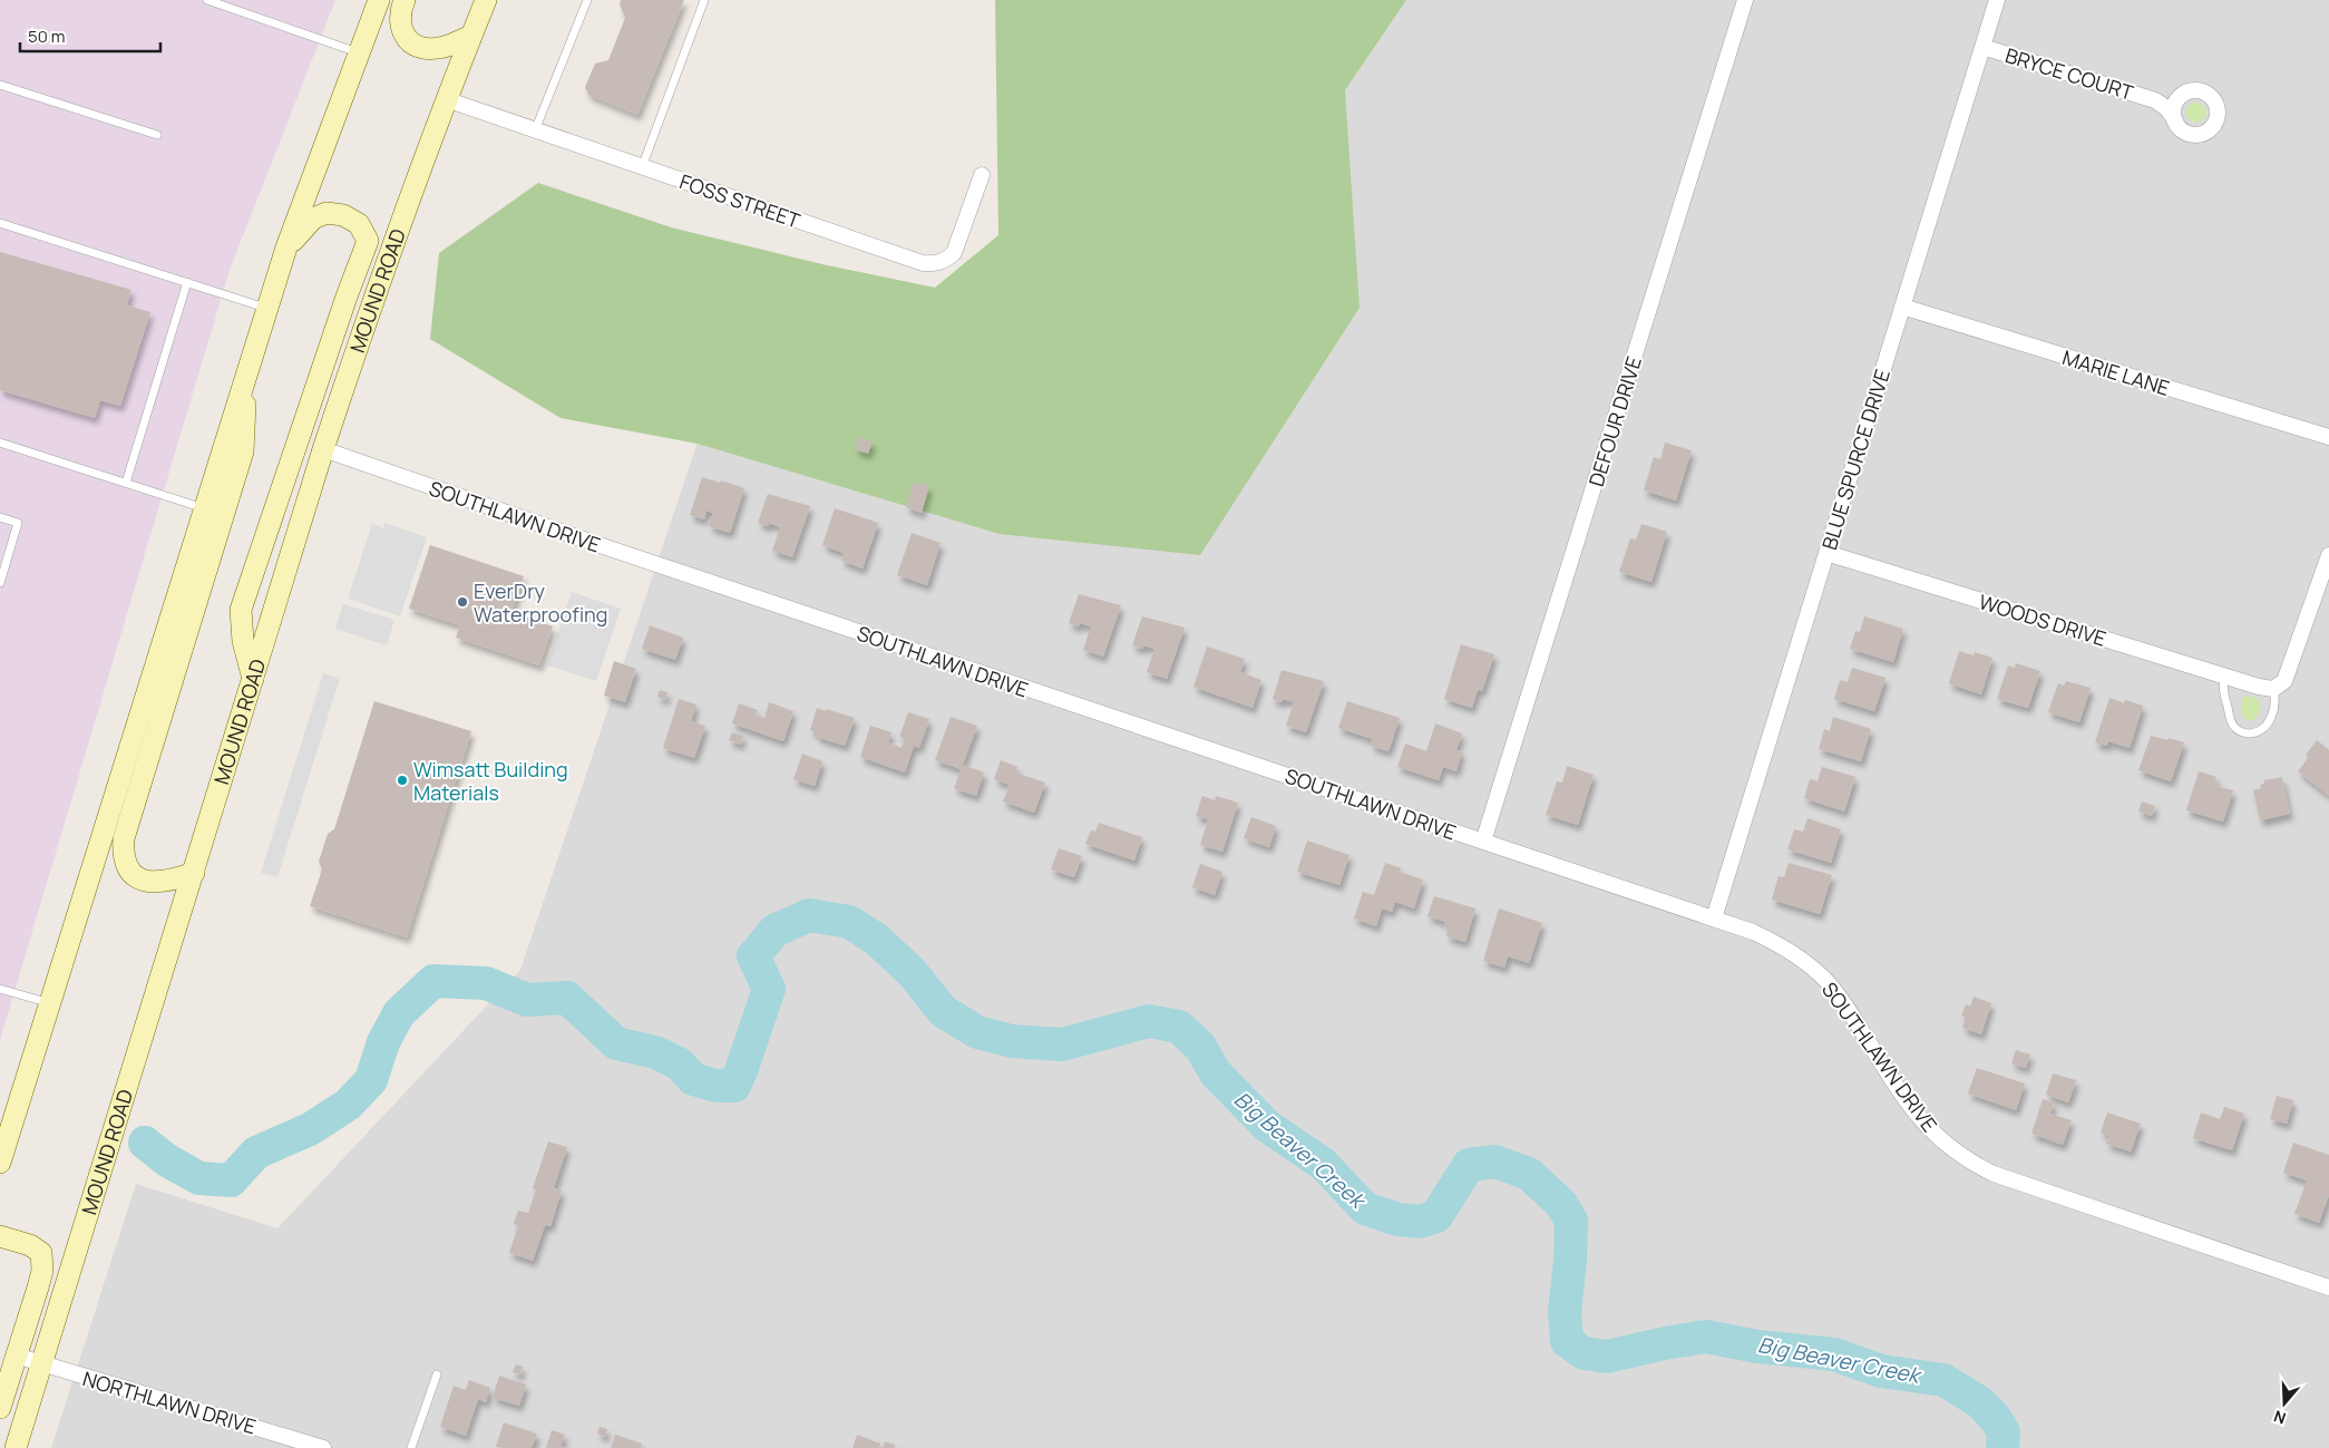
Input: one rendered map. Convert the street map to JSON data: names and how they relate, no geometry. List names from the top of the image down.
{
  "streets": {
    "main road": ["MOUND ROAD"],
    "street": [
      "BRYCE COURT",
      "FOSS STREET",
      "MARIE LANE",
      "DEFOUR DRIVE",
      "BLUE SPURCE DRIVE",
      "SOUTHLAWN DRIVE",
      "WOODS DRIVE",
      "NORTHLAWN DRIVE"
    ]
  },
  "crossings": [
    ["BRYCE COURT", "BLUE SPURCE DRIVE"],
    ["FOSS STREET", "MOUND ROAD"],
    ["MOUND ROAD", "SOUTHLAWN DRIVE"],
    ["MOUND ROAD", "NORTHLAWN DRIVE"],
    ["MARIE LANE", "BLUE SPURCE DRIVE"],
    ["DEFOUR DRIVE", "SOUTHLAWN DRIVE"],
    ["BLUE SPURCE DRIVE", "SOUTHLAWN DRIVE"],
    ["BLUE SPURCE DRIVE", "WOODS DRIVE"]
  ],
  "water": ["Big Beaver Creek"],
  "places": ["EverDry Waterproofing", "Wimsatt Building Materials"],
  "scale_bar": "50 m",
  "north": "bottom"
}
